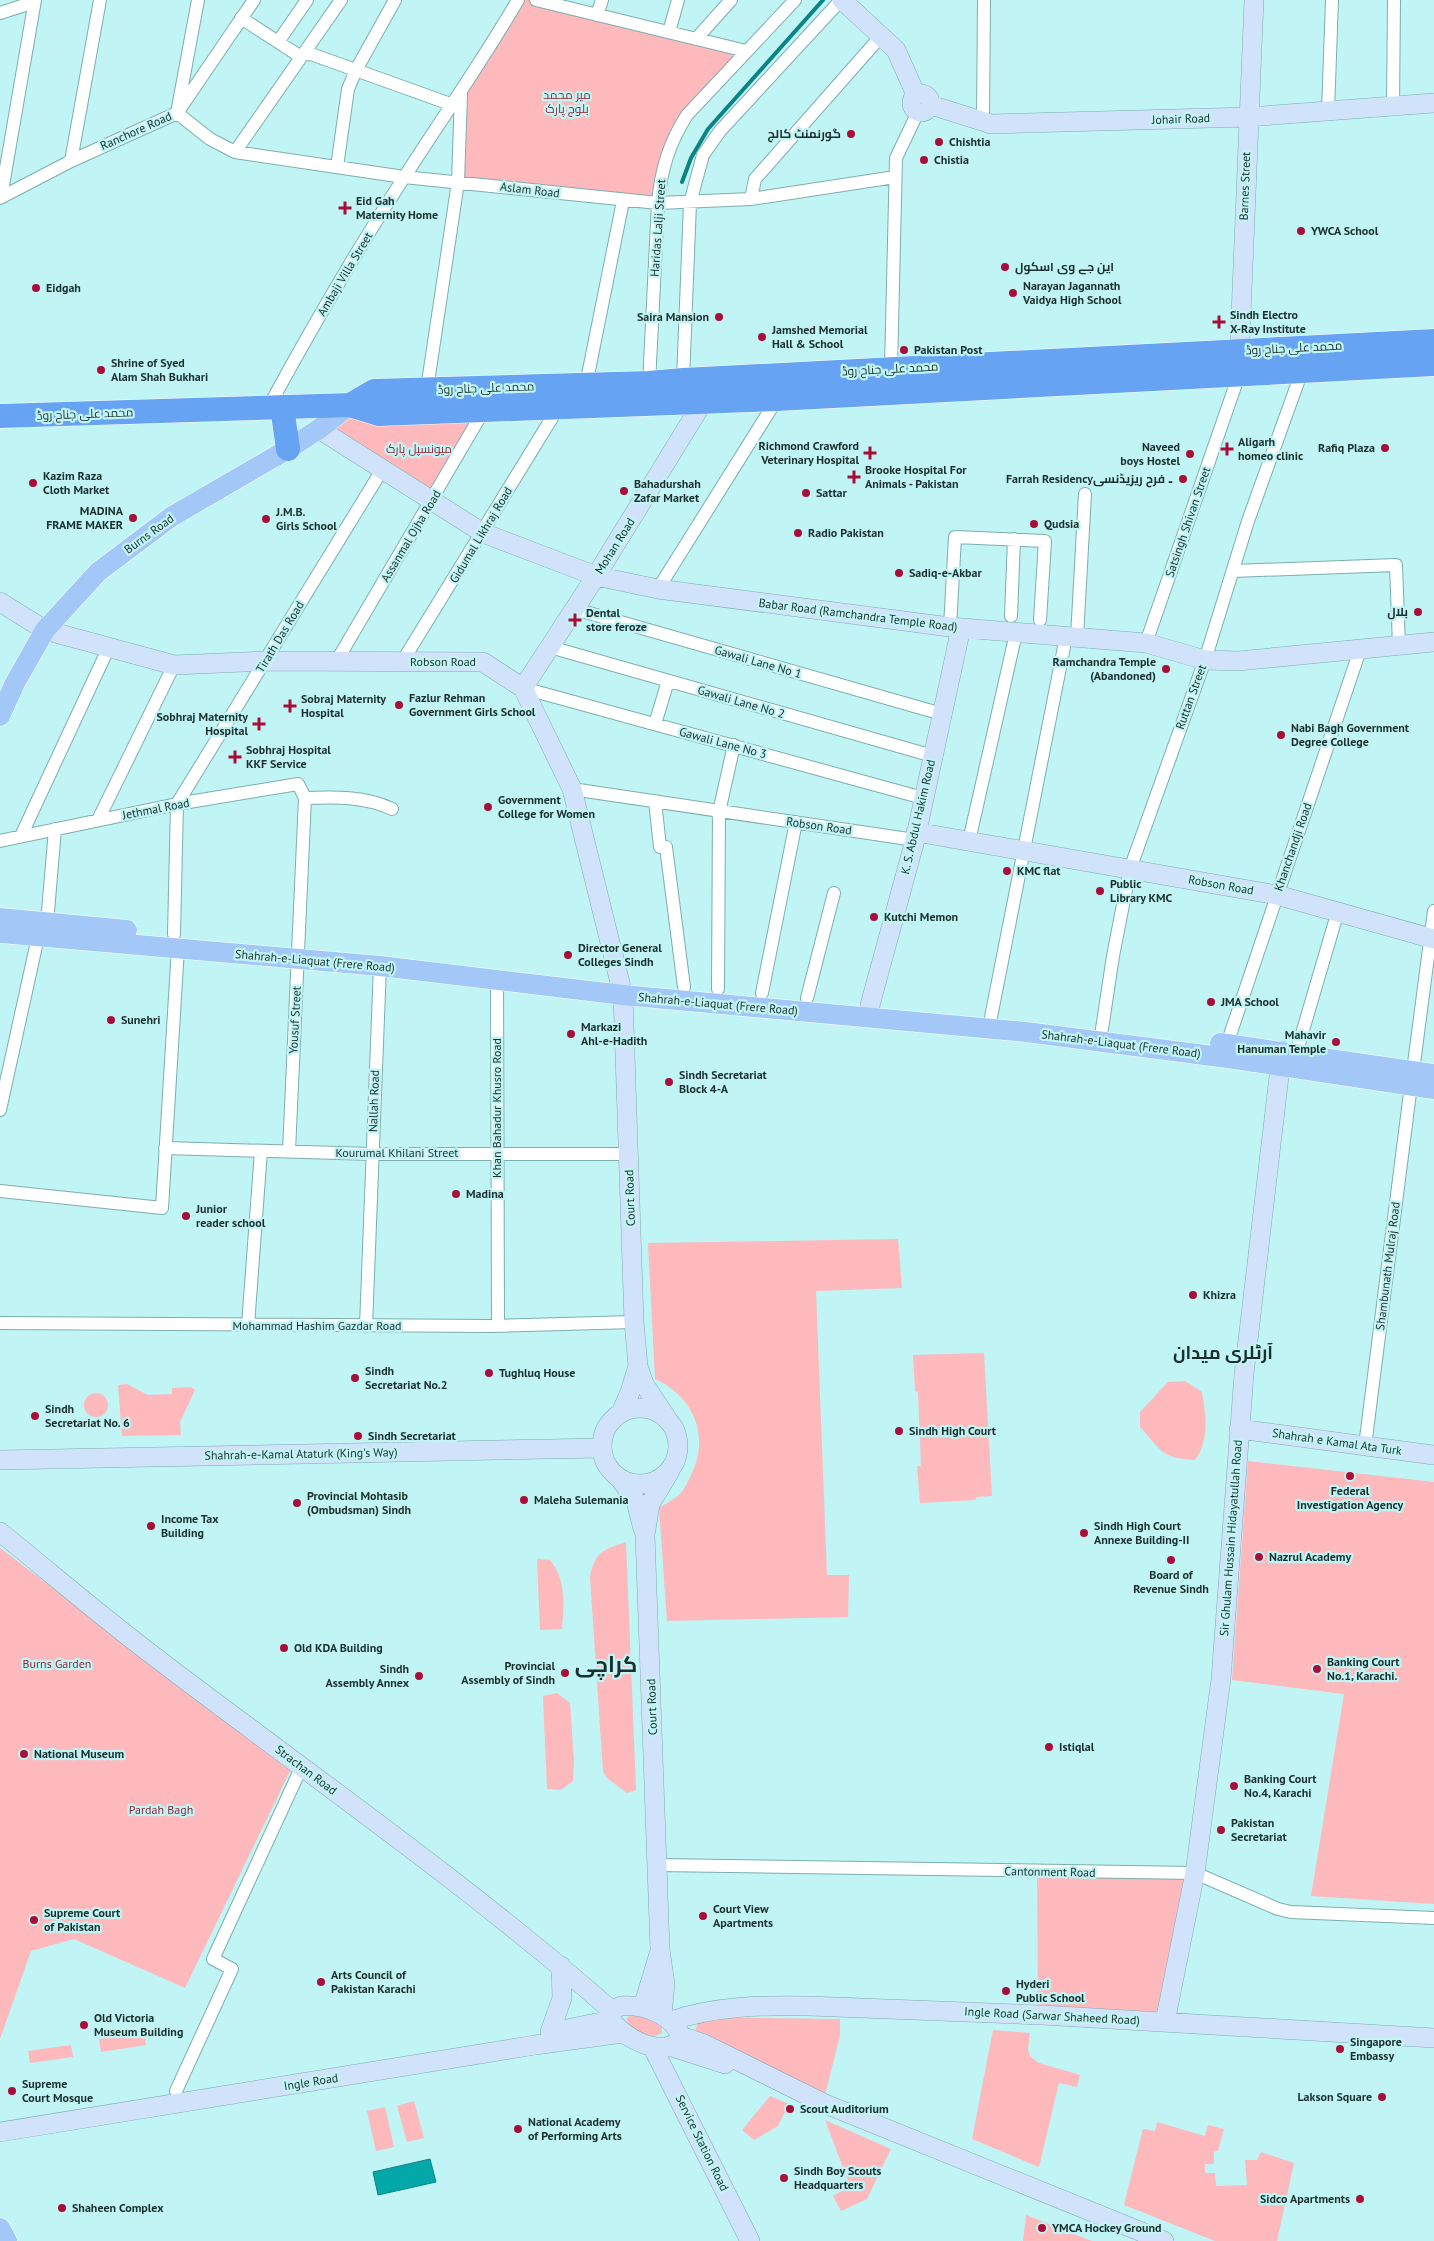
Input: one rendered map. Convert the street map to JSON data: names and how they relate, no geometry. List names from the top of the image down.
{
  "streets": {
    "highway": ["محمد علی جناح روڈ"],
    "main road": [
      "Johair Road",
      "Barnes Street",
      "Burns Road",
      "Mohan Road",
      "Babar Road (Ramchandra Temple Road)",
      "Robson Road",
      "K. S. Abdul Hakim Road",
      "Shahrah-e-Liaquat (Frere Road)",
      "Court Road",
      "Shahrah e Kamal Ata Turk",
      "Shahrah-e-Kamal Ataturk (King's Way)",
      "Sir Ghulam Hussain Hidayatullah Road",
      "Strachan Road",
      "Ingle Road (Sarwar Shaheed Road)",
      "Ingle Road",
      "Service Station Road"
    ],
    "street": [
      "Ranchore Road",
      "Aslam Road",
      "Haridas Lalji Street",
      "Ambaji Villa Street",
      "Satsingh Shivan Street",
      "Gidumal Likhraj Road",
      "Assanmal Ojha Road",
      "Tirath Das Road",
      "Gawali Lane No 1",
      "Ruttan Street",
      "Gawali Lane No 2",
      "Gawali Lane No 3",
      "Jethmal Road",
      "Khanchandji Road",
      "Yousuf Street",
      "Nallah Road",
      "Khan Bahadur Khusro Road",
      "Kourumal Khilani Street",
      "Shambunath Mulraj Road",
      "Mohammad Hashim Gazdar Road",
      "Cantonment Road"
    ]
  },
  "crossings": [
    ["Johair Road", "Barnes Street"],
    ["Ranchore Road", "Aslam Road"],
    ["Barnes Street", "محمد علی جناح روڈ"],
    ["Barnes Street", "Satsingh Shivan Street"],
    ["Aslam Road", "Haridas Lalji Street"],
    ["Aslam Road", "Ambaji Villa Street"],
    ["Haridas Lalji Street", "محمد علی جناح روڈ"],
    ["Ambaji Villa Street", "محمد علی جناح روڈ"],
    ["محمد علی جناح روڈ", "Satsingh Shivan Street"],
    ["محمد علی جناح روڈ", "Burns Road"],
    ["محمد علی جناح روڈ", "Gidumal Likhraj Road"],
    ["محمد علی جناح روڈ", "Assanmal Ojha Road"],
    ["محمد علی جناح روڈ", "Mohan Road"],
    ["محمد علی جناح روڈ", "Ruttan Street"],
    ["Satsingh Shivan Street", "Babar Road (Ramchandra Temple Road)"],
    ["Burns Road", "Babar Road (Ramchandra Temple Road)"],
    ["Burns Road", "Robson Road"],
    ["Gidumal Likhraj Road", "Babar Road (Ramchandra Temple Road)"],
    ["Gidumal Likhraj Road", "Robson Road"],
    ["Assanmal Ojha Road", "Babar Road (Ramchandra Temple Road)"],
    ["Assanmal Ojha Road", "Robson Road"],
    ["Mohan Road", "Babar Road (Ramchandra Temple Road)"],
    ["Mohan Road", "Robson Road"],
    ["Mohan Road", "Gawali Lane No 1"],
    ["Mohan Road", "Gawali Lane No 2"],
    ["Mohan Road", "Gawali Lane No 3"],
    ["Babar Road (Ramchandra Temple Road)", "Tirath Das Road"],
    ["Babar Road (Ramchandra Temple Road)", "Ruttan Street"],
    ["Babar Road (Ramchandra Temple Road)", "K. S. Abdul Hakim Road"],
    ["Babar Road (Ramchandra Temple Road)", "Khanchandji Road"],
    ["Tirath Das Road", "Robson Road"],
    ["Tirath Das Road", "Jethmal Road"],
    ["Robson Road", "Ruttan Street"],
    ["Robson Road", "Gawali Lane No 3"],
    ["Robson Road", "K. S. Abdul Hakim Road"],
    ["Robson Road", "Khanchandji Road"],
    ["Robson Road", "Shambunath Mulraj Road"],
    ["Gawali Lane No 1", "K. S. Abdul Hakim Road"],
    ["Ruttan Street", "Shahrah-e-Liaquat (Frere Road)"],
    ["Gawali Lane No 2", "K. S. Abdul Hakim Road"],
    ["Gawali Lane No 3", "K. S. Abdul Hakim Road"],
    ["Jethmal Road", "Yousuf Street"],
    ["K. S. Abdul Hakim Road", "Shahrah-e-Liaquat (Frere Road)"],
    ["Khanchandji Road", "Shahrah-e-Liaquat (Frere Road)"],
    ["Shahrah-e-Liaquat (Frere Road)", "Yousuf Street"],
    ["Shahrah-e-Liaquat (Frere Road)", "Nallah Road"],
    ["Shahrah-e-Liaquat (Frere Road)", "Khan Bahadur Khusro Road"],
    ["Shahrah-e-Liaquat (Frere Road)", "Court Road"],
    ["Shahrah-e-Liaquat (Frere Road)", "Shambunath Mulraj Road"],
    ["Shahrah-e-Liaquat (Frere Road)", "Sir Ghulam Hussain Hidayatullah Road"],
    ["Yousuf Street", "Kourumal Khilani Street"],
    ["Nallah Road", "Kourumal Khilani Street"],
    ["Nallah Road", "Mohammad Hashim Gazdar Road"],
    ["Khan Bahadur Khusro Road", "Kourumal Khilani Street"],
    ["Khan Bahadur Khusro Road", "Mohammad Hashim Gazdar Road"],
    ["Kourumal Khilani Street", "Court Road"],
    ["Court Road", "Mohammad Hashim Gazdar Road"],
    ["Court Road", "Shahrah-e-Kamal Ataturk (King's Way)"],
    ["Court Road", "Cantonment Road"],
    ["Court Road", "Ingle Road (Sarwar Shaheed Road)"],
    ["Court Road", "Service Station Road"],
    ["Shambunath Mulraj Road", "Shahrah e Kamal Ata Turk"],
    ["Shahrah e Kamal Ata Turk", "Sir Ghulam Hussain Hidayatullah Road"],
    ["Sir Ghulam Hussain Hidayatullah Road", "Cantonment Road"],
    ["Sir Ghulam Hussain Hidayatullah Road", "Ingle Road (Sarwar Shaheed Road)"],
    ["Strachan Road", "Ingle Road"],
    ["Ingle Road (Sarwar Shaheed Road)", "Service Station Road"]
  ],
  "districts": ["آرٹلری میدان", "کراچی"],
  "parks": [
    "میر محمد بلوچ پارک",
    "میونسپل پارک",
    "Burns Garden",
    "Pardah Bagh"
  ],
  "places": {
    "other": [
      "گورنمنٹ کالج",
      "Chishtia",
      "Chistia",
      "YWCA School",
      "این جے وی اسکول",
      "Eidgah",
      "Narayan Jagannath Vaidya High School",
      "Saira Mansion",
      "Jamshed Memorial Hall & School",
      "Pakistan Post",
      "Shrine of Syed Alam Shah Bukhari",
      "Rafiq Plaza",
      "Naveed boys Hostel",
      "Farrah Residency۔ فرح ریزیڈنسی",
      "Kazim Raza Cloth Market",
      "Bahadurshah Zafar Market",
      "Sattar",
      "MADINA FRAME MAKER",
      "J.M.B. Girls School",
      "Qudsia",
      "Radio Pakistan",
      "Sadiq-e-Akbar",
      "بلال",
      "Ramchandra Temple (Abandoned)",
      "Fazlur Rehman Government Girls School",
      "Nabi Bagh Government Degree College",
      "Government College for Women",
      "KMC flat",
      "Public Library KMC",
      "Kutchi Memon",
      "Director General Colleges Sindh",
      "JMA School",
      "Sunehri",
      "Markazi Ahl-e-Hadith",
      "Mahavir Hanuman Temple",
      "Sindh Secretariat Block 4-A",
      "Madina",
      "Junior reader school",
      "Khizra",
      "Tughluq House",
      "Sindh Secretariat No.2",
      "Sindh Secretariat No. 6",
      "Sindh High Court",
      "Sindh Secretariat",
      "Federal Investigation Agency",
      "Maleha Sulemania",
      "Provincial Mohtasib (Ombudsman) Sindh",
      "Income Tax Building",
      "Sindh High Court Annexe Building-II",
      "Nazrul Academy",
      "Board of Revenue Sindh",
      "Old KDA Building",
      "Banking Court No.1, Karachi.",
      "Provincial Assembly of Sindh",
      "Sindh Assembly Annex",
      "Istiqlal",
      "National Museum",
      "Banking Court No.4, Karachi",
      "Pakistan Secretariat",
      "Court View Apartments",
      "Supreme Court of Pakistan",
      "Arts Council of Pakistan Karachi",
      "Hyderi Public School",
      "Old Victoria Museum Building",
      "Singapore Embassy",
      "Supreme Court Mosque",
      "Lakson Square",
      "Scout Auditorium",
      "National Academy of Performing Arts",
      "Sindh Boy Scouts Headquarters",
      "Sidco Apartments",
      "Shaheen Complex",
      "YMCA Hockey Ground"
    ],
    "health": [
      "Eid Gah Maternity Home",
      "Sindh Electro X-Ray Institute",
      "Aligarh homeo clinic",
      "Richmond Crawford Veterinary Hospital",
      "Brooke Hospital For Animals - Pakistan",
      "Dental store feroze",
      "Sobraj Maternity Hospital",
      "Sobhraj Maternity Hospital",
      "Sobhraj Hospital KKF Service"
    ]
  }
}
